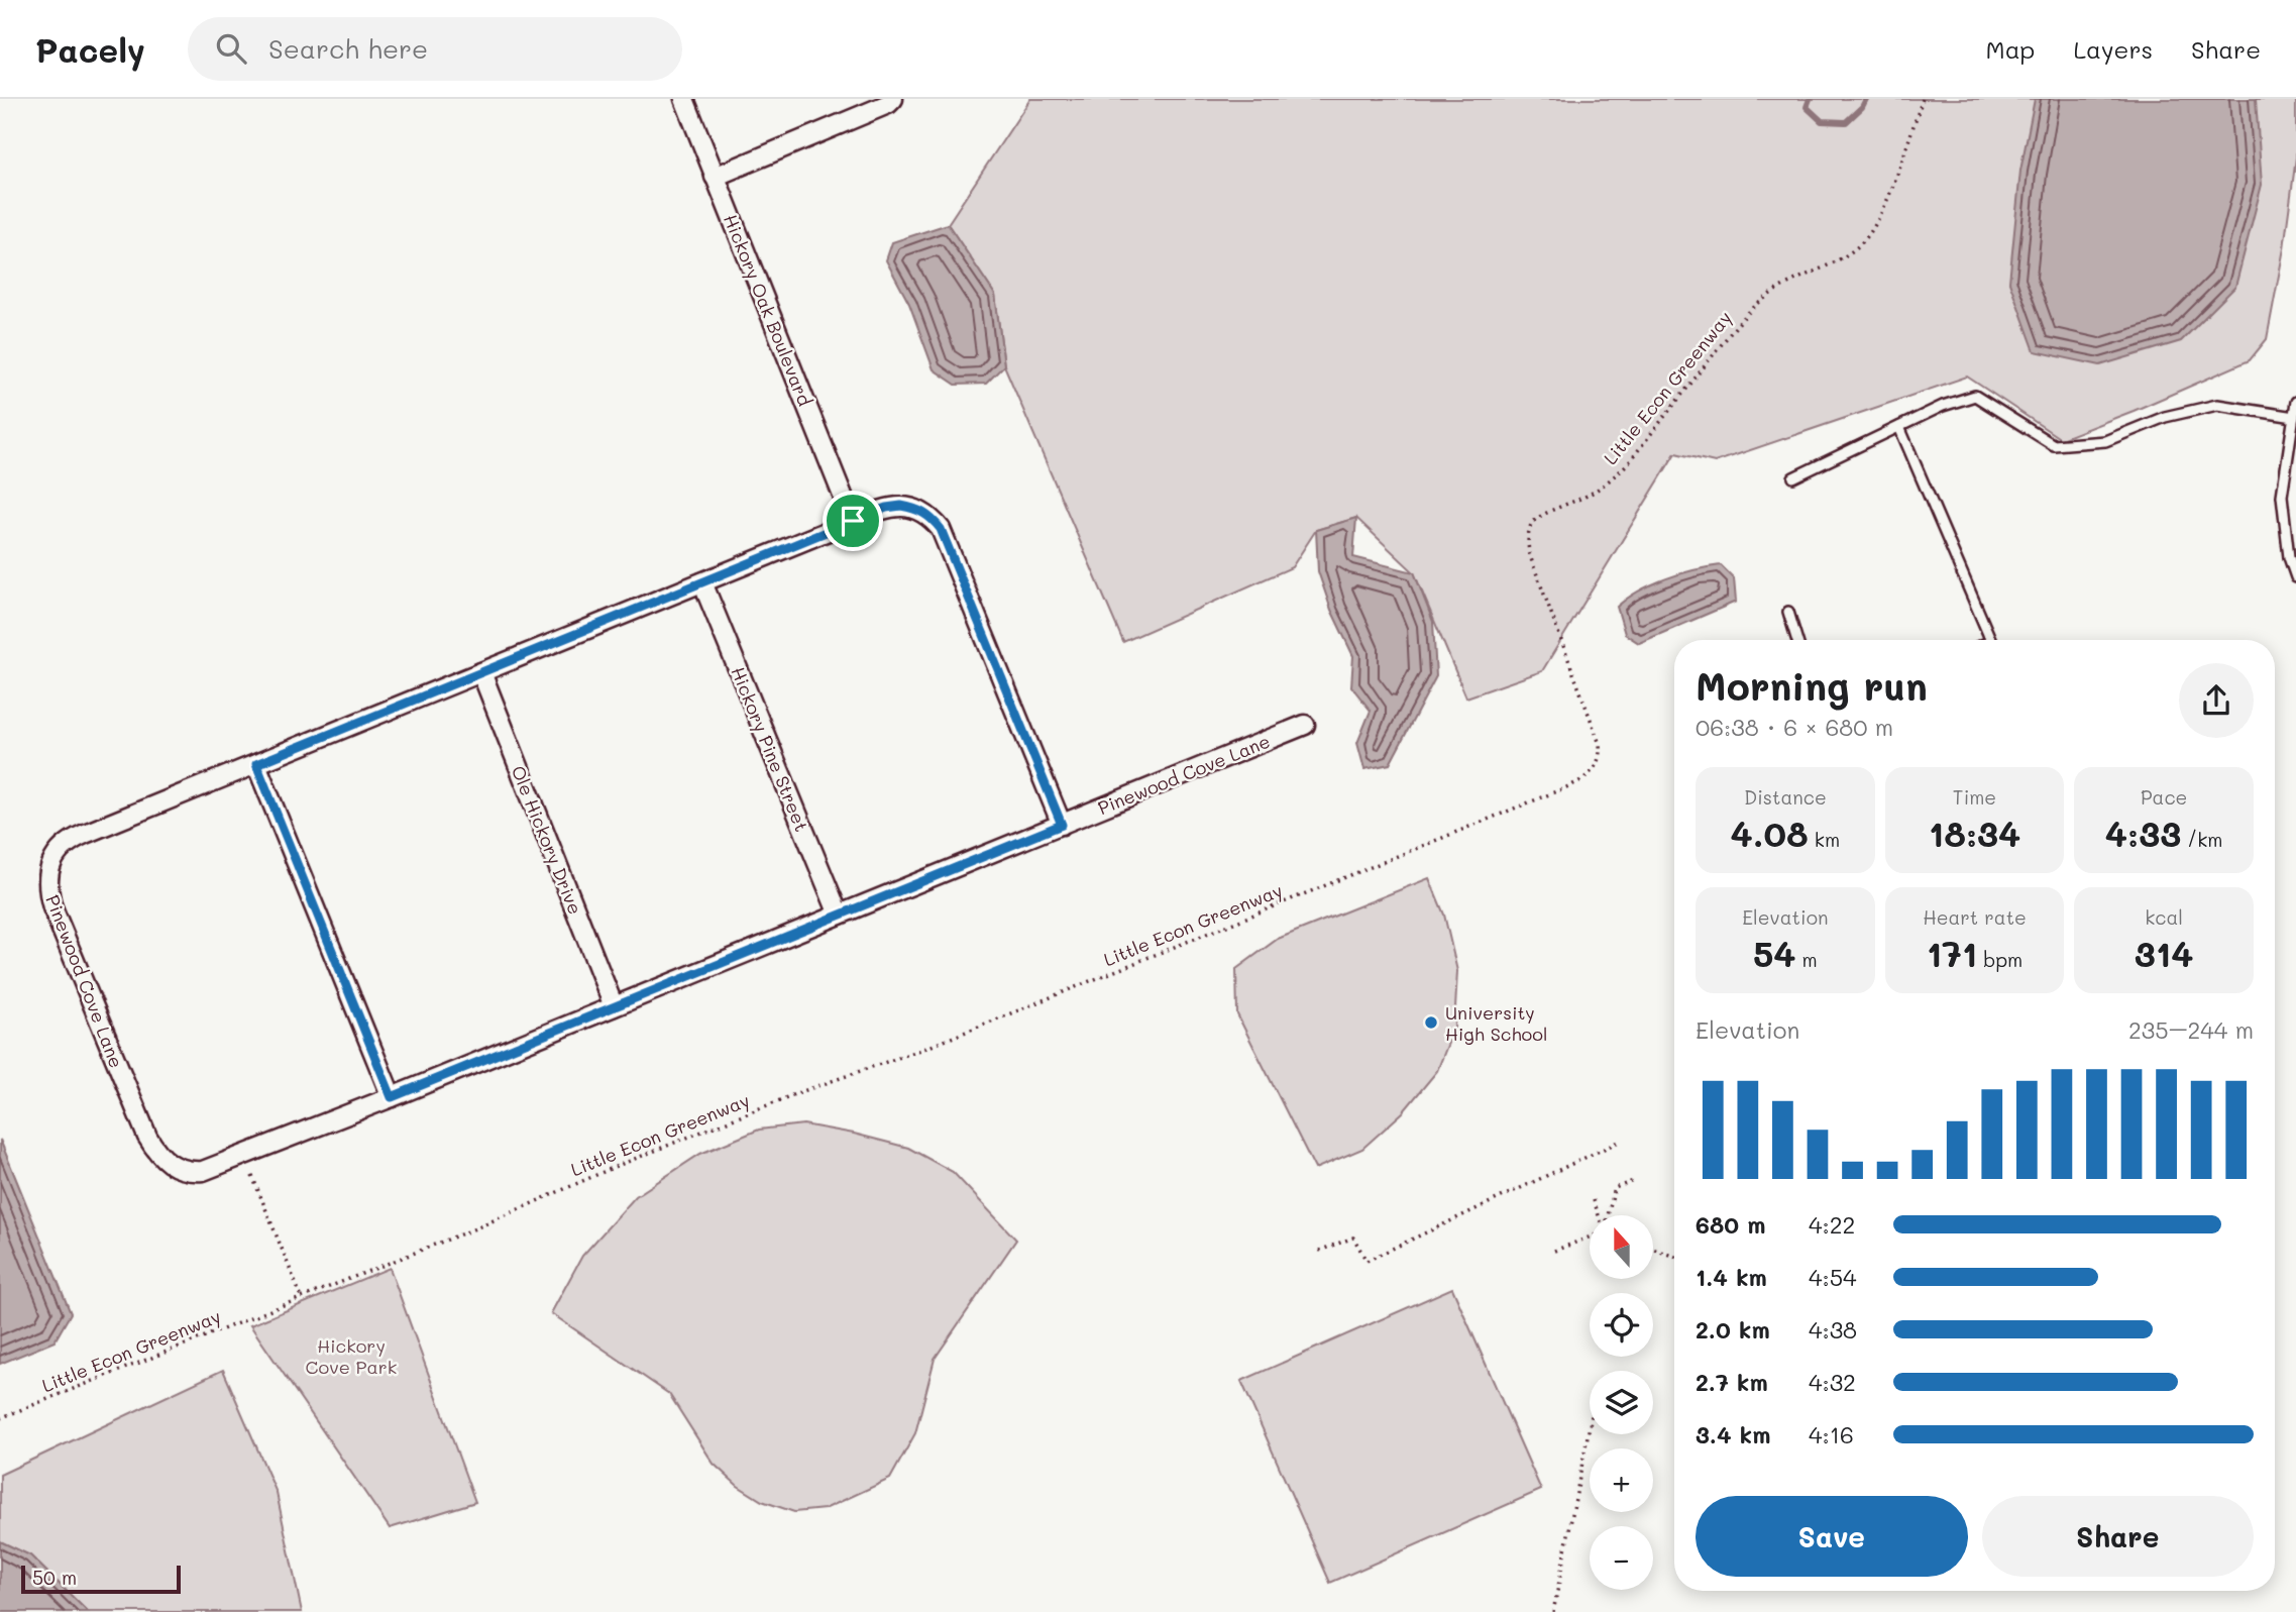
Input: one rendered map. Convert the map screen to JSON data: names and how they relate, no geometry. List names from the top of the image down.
{
  "streets": {
    "street": [
      "Hickory Oak Boulevard",
      "Hickory Pine Street",
      "Pinewood Cove Lane",
      "Ole Hickory Drive"
    ],
    "path": ["Little Econ Greenway"]
  },
  "crossings": [
    ["Hickory Oak Boulevard", "Pinewood Cove Lane"],
    ["Hickory Pine Street", "Pinewood Cove Lane"],
    ["Pinewood Cove Lane", "Ole Hickory Drive"]
  ],
  "parks": ["Hickory Cove Park"],
  "places": ["University High School"],
  "scale_bar": "50 m",
  "north": "top",
  "page": {
    "header": "Pacely",
    "search": "Search here",
    "nav": ["Map", "Layers", "Share"],
    "heading": ["Morning run", "06:38 · 6 × 680 m"],
    "stats": [
      ["Distance", "4.08 km"],
      ["Time", "18:34"],
      ["Pace", "4:33 /km"],
      ["Elevation", "54 m"],
      ["Heart rate", "171 bpm"],
      ["kcal", "314"]
    ],
    "chart": ["Elevation", "235–244 m"],
    "list": [
      {
        "name": "680 m",
        "note": "4:22"
      },
      {
        "name": "1.4 km",
        "note": "4:54"
      },
      {
        "name": "2.0 km",
        "note": "4:38"
      },
      {
        "name": "2.7 km",
        "note": "4:32"
      },
      {
        "name": "3.4 km",
        "note": "4:16"
      }
    ],
    "map_buttons": ["+", "−"],
    "buttons": ["Save", "Share"],
    "scale": "50 m"
  }
}
